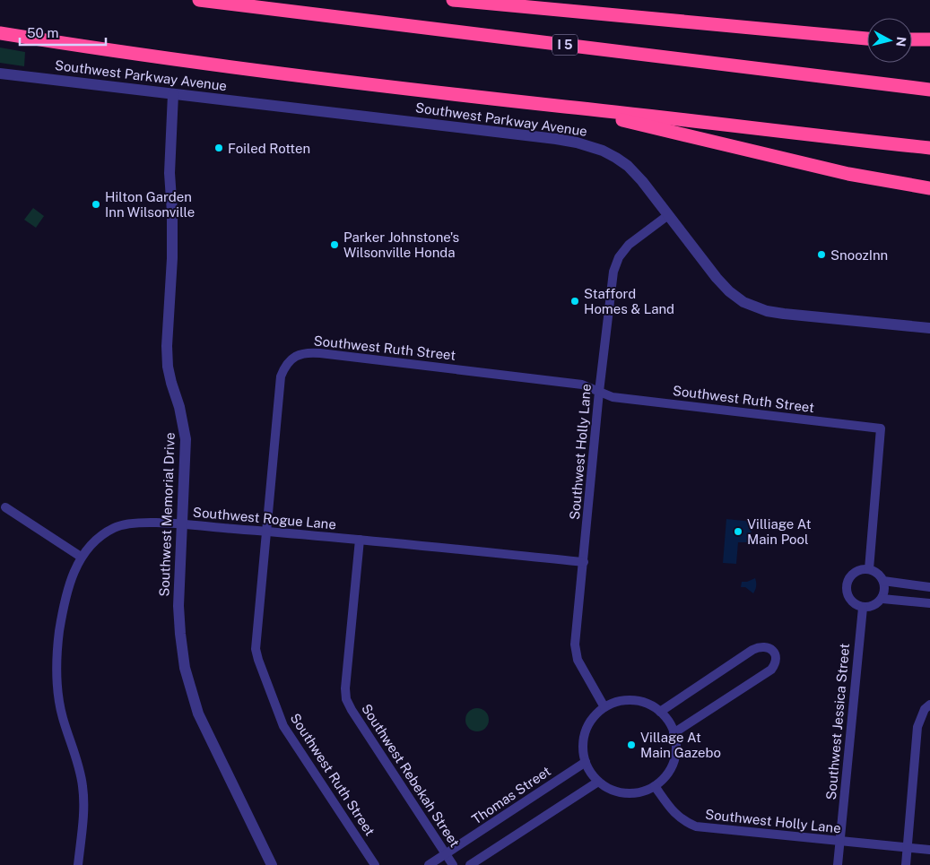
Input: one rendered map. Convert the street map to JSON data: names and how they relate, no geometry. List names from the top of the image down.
{
  "streets": {
    "highway": ["I 5"],
    "street": [
      "Southwest Parkway Avenue",
      "Southwest Ruth Street",
      "Southwest Holly Lane",
      "Southwest Memorial Drive",
      "Southwest Rogue Lane",
      "Southwest Jessica Street",
      "Southwest Rebekah Street",
      "Thomas Street"
    ]
  },
  "crossings": [
    ["Southwest Parkway Avenue", "Southwest Holly Lane"],
    ["Southwest Parkway Avenue", "Southwest Memorial Drive"],
    ["Southwest Ruth Street", "Southwest Holly Lane"],
    ["Southwest Ruth Street", "Southwest Rogue Lane"],
    ["Southwest Ruth Street", "Southwest Jessica Street"],
    ["Southwest Holly Lane", "Southwest Rogue Lane"],
    ["Southwest Holly Lane", "Southwest Jessica Street"],
    ["Southwest Holly Lane", "Thomas Street"],
    ["Southwest Memorial Drive", "Southwest Rogue Lane"],
    ["Southwest Rogue Lane", "Southwest Rebekah Street"],
    ["Southwest Rebekah Street", "Thomas Street"]
  ],
  "places": [
    "Foiled Rotten",
    "Hilton Garden Inn Wilsonville",
    "Parker Johnstone's Wilsonville Honda",
    "SnoozInn",
    "Stafford Homes & Land",
    "Villiage At Main Pool",
    "Village At Main Gazebo"
  ],
  "scale_bar": "50 m",
  "north": "right"
}
